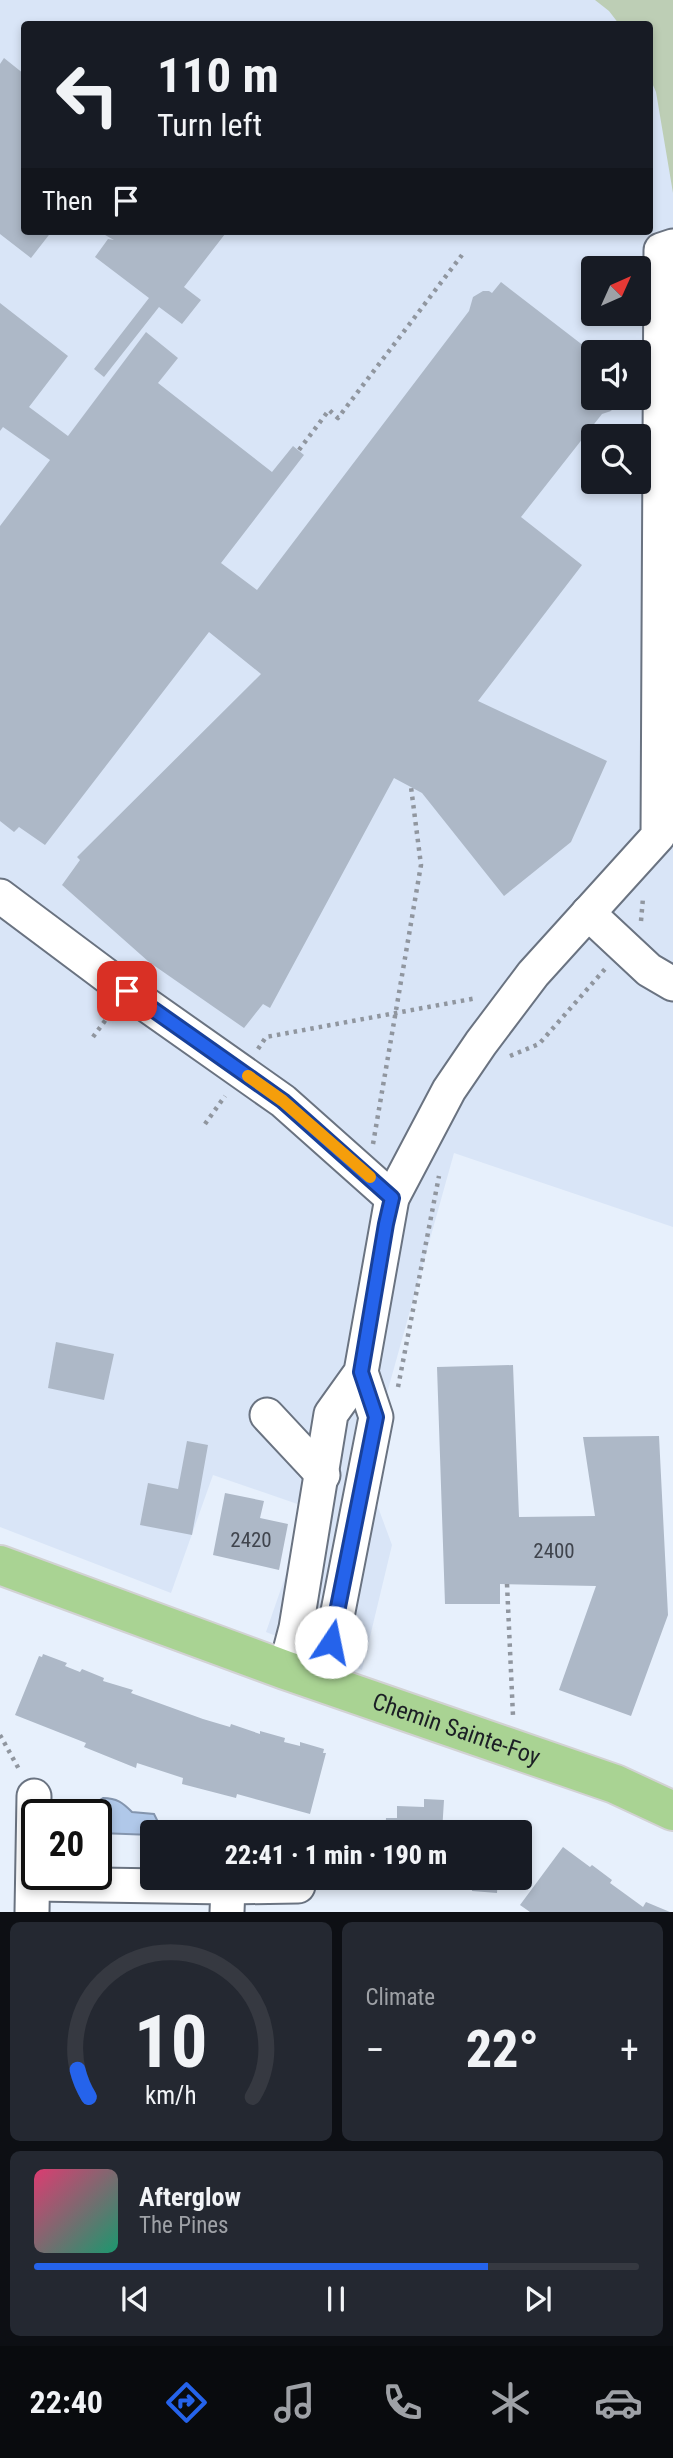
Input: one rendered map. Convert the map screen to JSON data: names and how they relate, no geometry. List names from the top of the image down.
{
  "streets": {
    "main road": ["Chemin Sainte-Foy"]
  },
  "house_numbers": ["2420", "2400"],
  "north": "top right",
  "page": {
    "turn": ["110 m", "Turn left"],
    "then": "Then",
    "limit": "20",
    "trip": "22:41 · 1 min · 190 m",
    "tile": "Climate",
    "heat": ["−", "22°", "+"],
    "song": ["Afterglow", "The Pines"],
    "tabs": "22:40",
    "gauge": ["10", "km/h"]
  }
}
